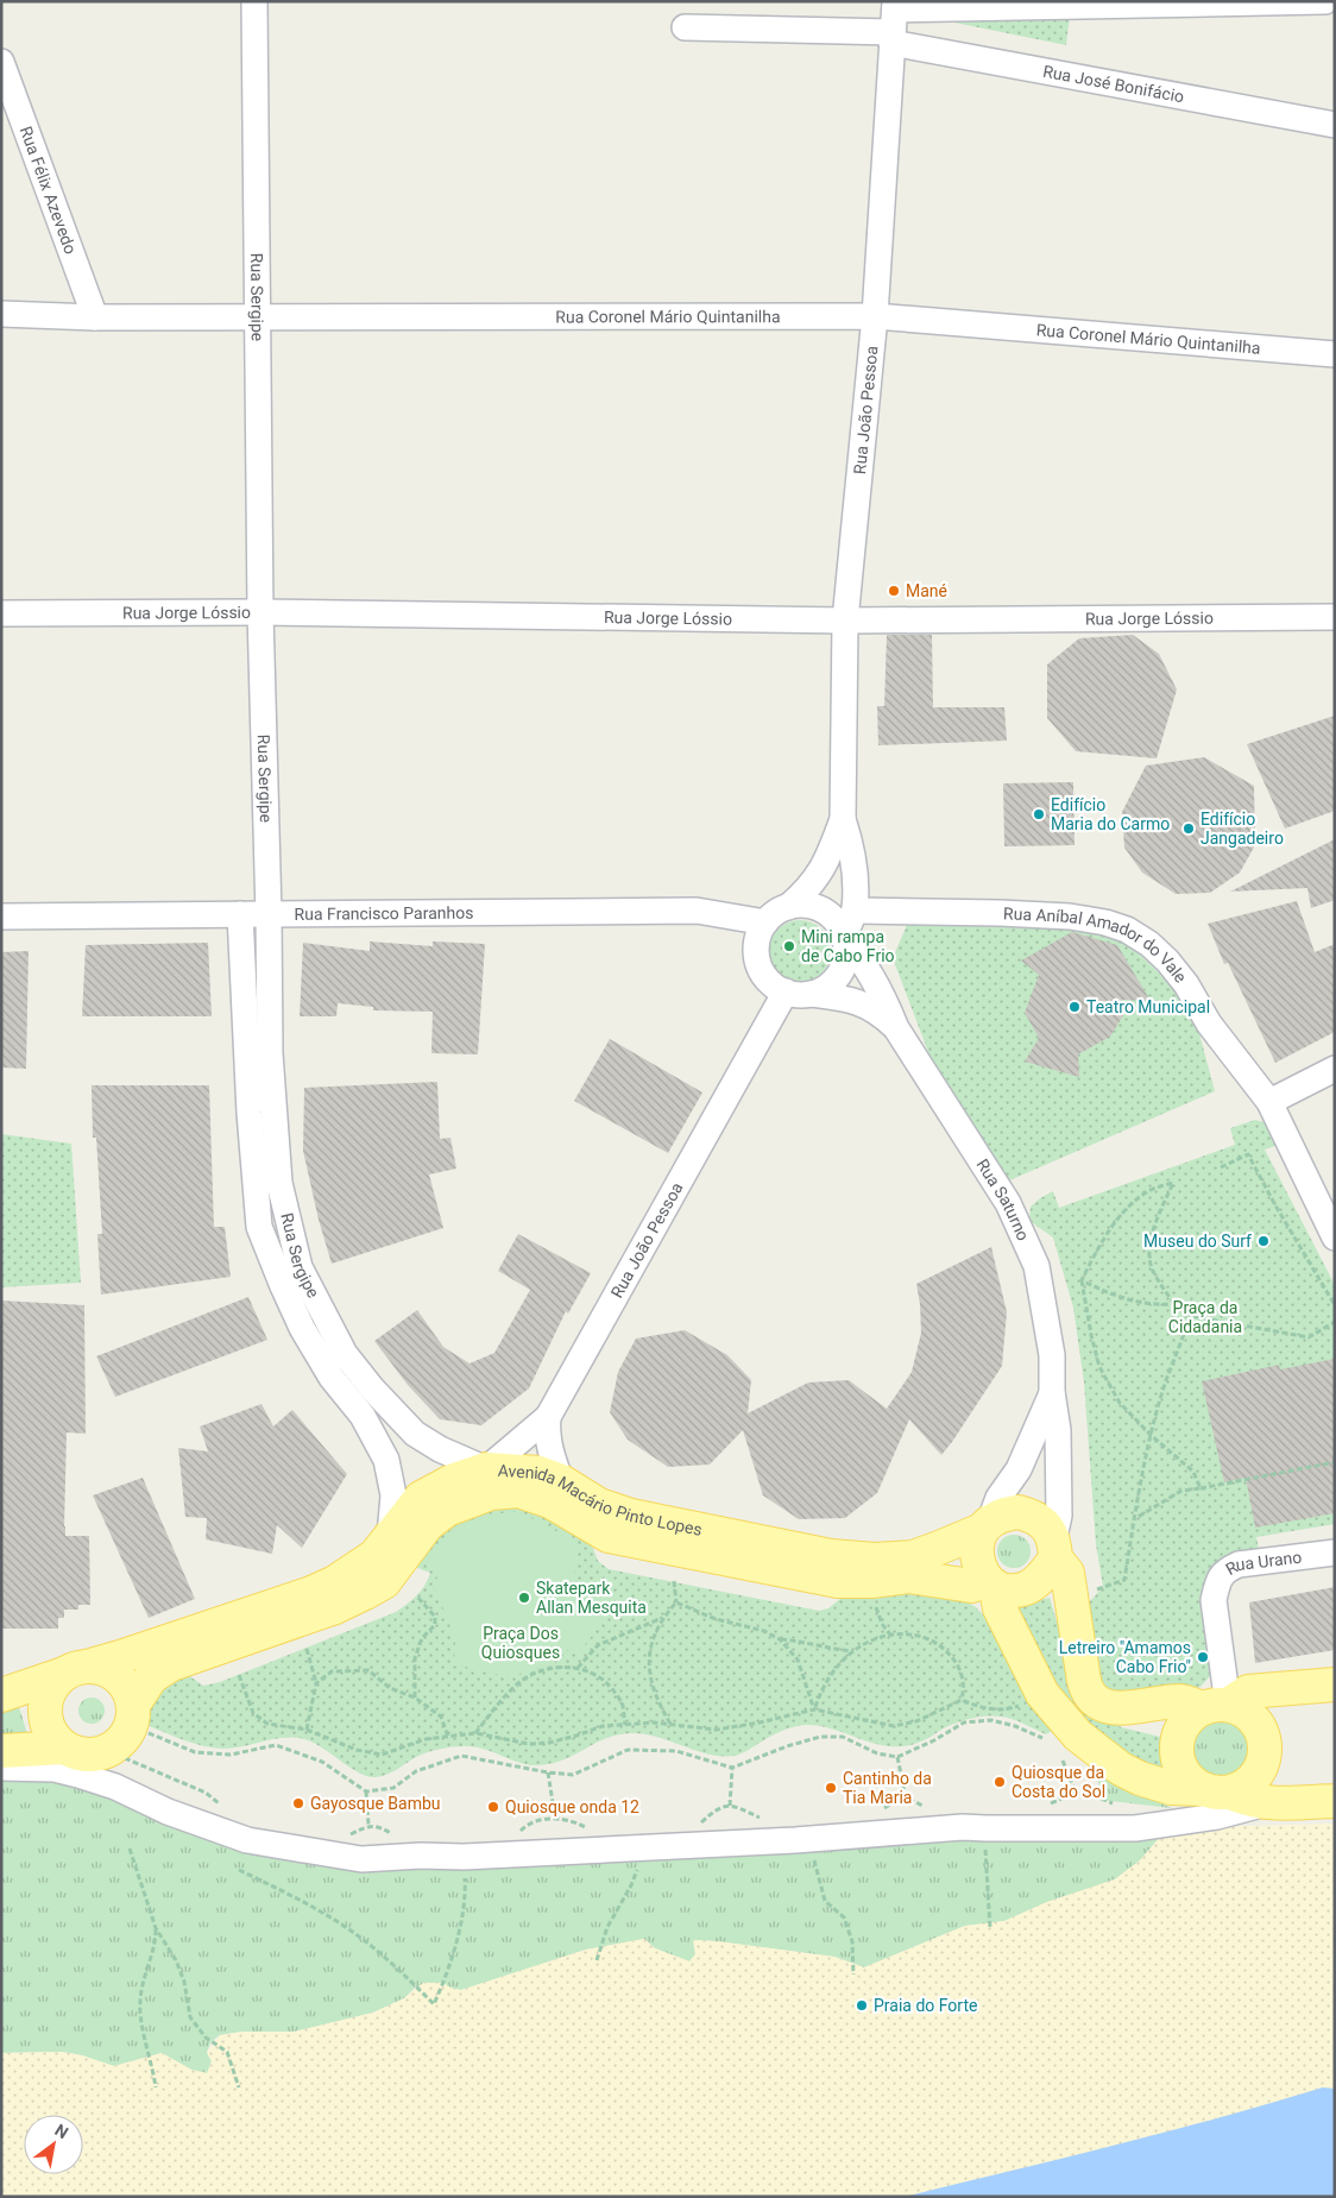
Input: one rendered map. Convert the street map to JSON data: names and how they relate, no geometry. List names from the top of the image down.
{
  "streets": {
    "main road": ["Avenida Macário Pinto Lopes"],
    "street": [
      "Rua José Bonifácio",
      "Rua Félix Azevedo",
      "Rua Sergipe",
      "Rua Coronel Mário Quintanilha",
      "Rua João Pessoa",
      "Rua Jorge Lóssio",
      "Rua Francisco Paranhos",
      "Rua Aníbal Amador do Vale",
      "Rua Saturno",
      "Rua Urano"
    ]
  },
  "crossings": [
    ["Rua José Bonifácio", "Rua João Pessoa"],
    ["Rua Félix Azevedo", "Rua Coronel Mário Quintanilha"],
    ["Rua Sergipe", "Rua Coronel Mário Quintanilha"],
    ["Rua Sergipe", "Rua João Pessoa"],
    ["Rua Sergipe", "Rua Jorge Lóssio"],
    ["Rua Sergipe", "Rua Francisco Paranhos"],
    ["Rua Sergipe", "Avenida Macário Pinto Lopes"],
    ["Rua Coronel Mário Quintanilha", "Rua João Pessoa"],
    ["Rua João Pessoa", "Rua Jorge Lóssio"],
    ["Rua João Pessoa", "Rua Francisco Paranhos"],
    ["Rua João Pessoa", "Rua Aníbal Amador do Vale"],
    ["Rua João Pessoa", "Rua Saturno"],
    ["Rua João Pessoa", "Avenida Macário Pinto Lopes"],
    ["Rua Francisco Paranhos", "Rua Saturno"],
    ["Rua Saturno", "Avenida Macário Pinto Lopes"],
    ["Avenida Macário Pinto Lopes", "Rua Urano"]
  ],
  "parks": ["Praça da Cidadania", "Praça Dos Quiosques"],
  "places": [
    "Mané",
    "Edifício Maria do Carmo",
    "Edifício Jangadeiro",
    "Mini rampa de Cabo Frio",
    "Teatro Municipal",
    "Museu do Surf",
    "Skatepark Allan Mesquita",
    "Letreiro \"Amamos Cabo Frio\"",
    "Quiosque da Costa do Sol",
    "Cantinho da Tia Maria",
    "Gayosque Bambu",
    "Quiosque onda 12",
    "Praia do Forte"
  ],
  "north": "top right"
}
